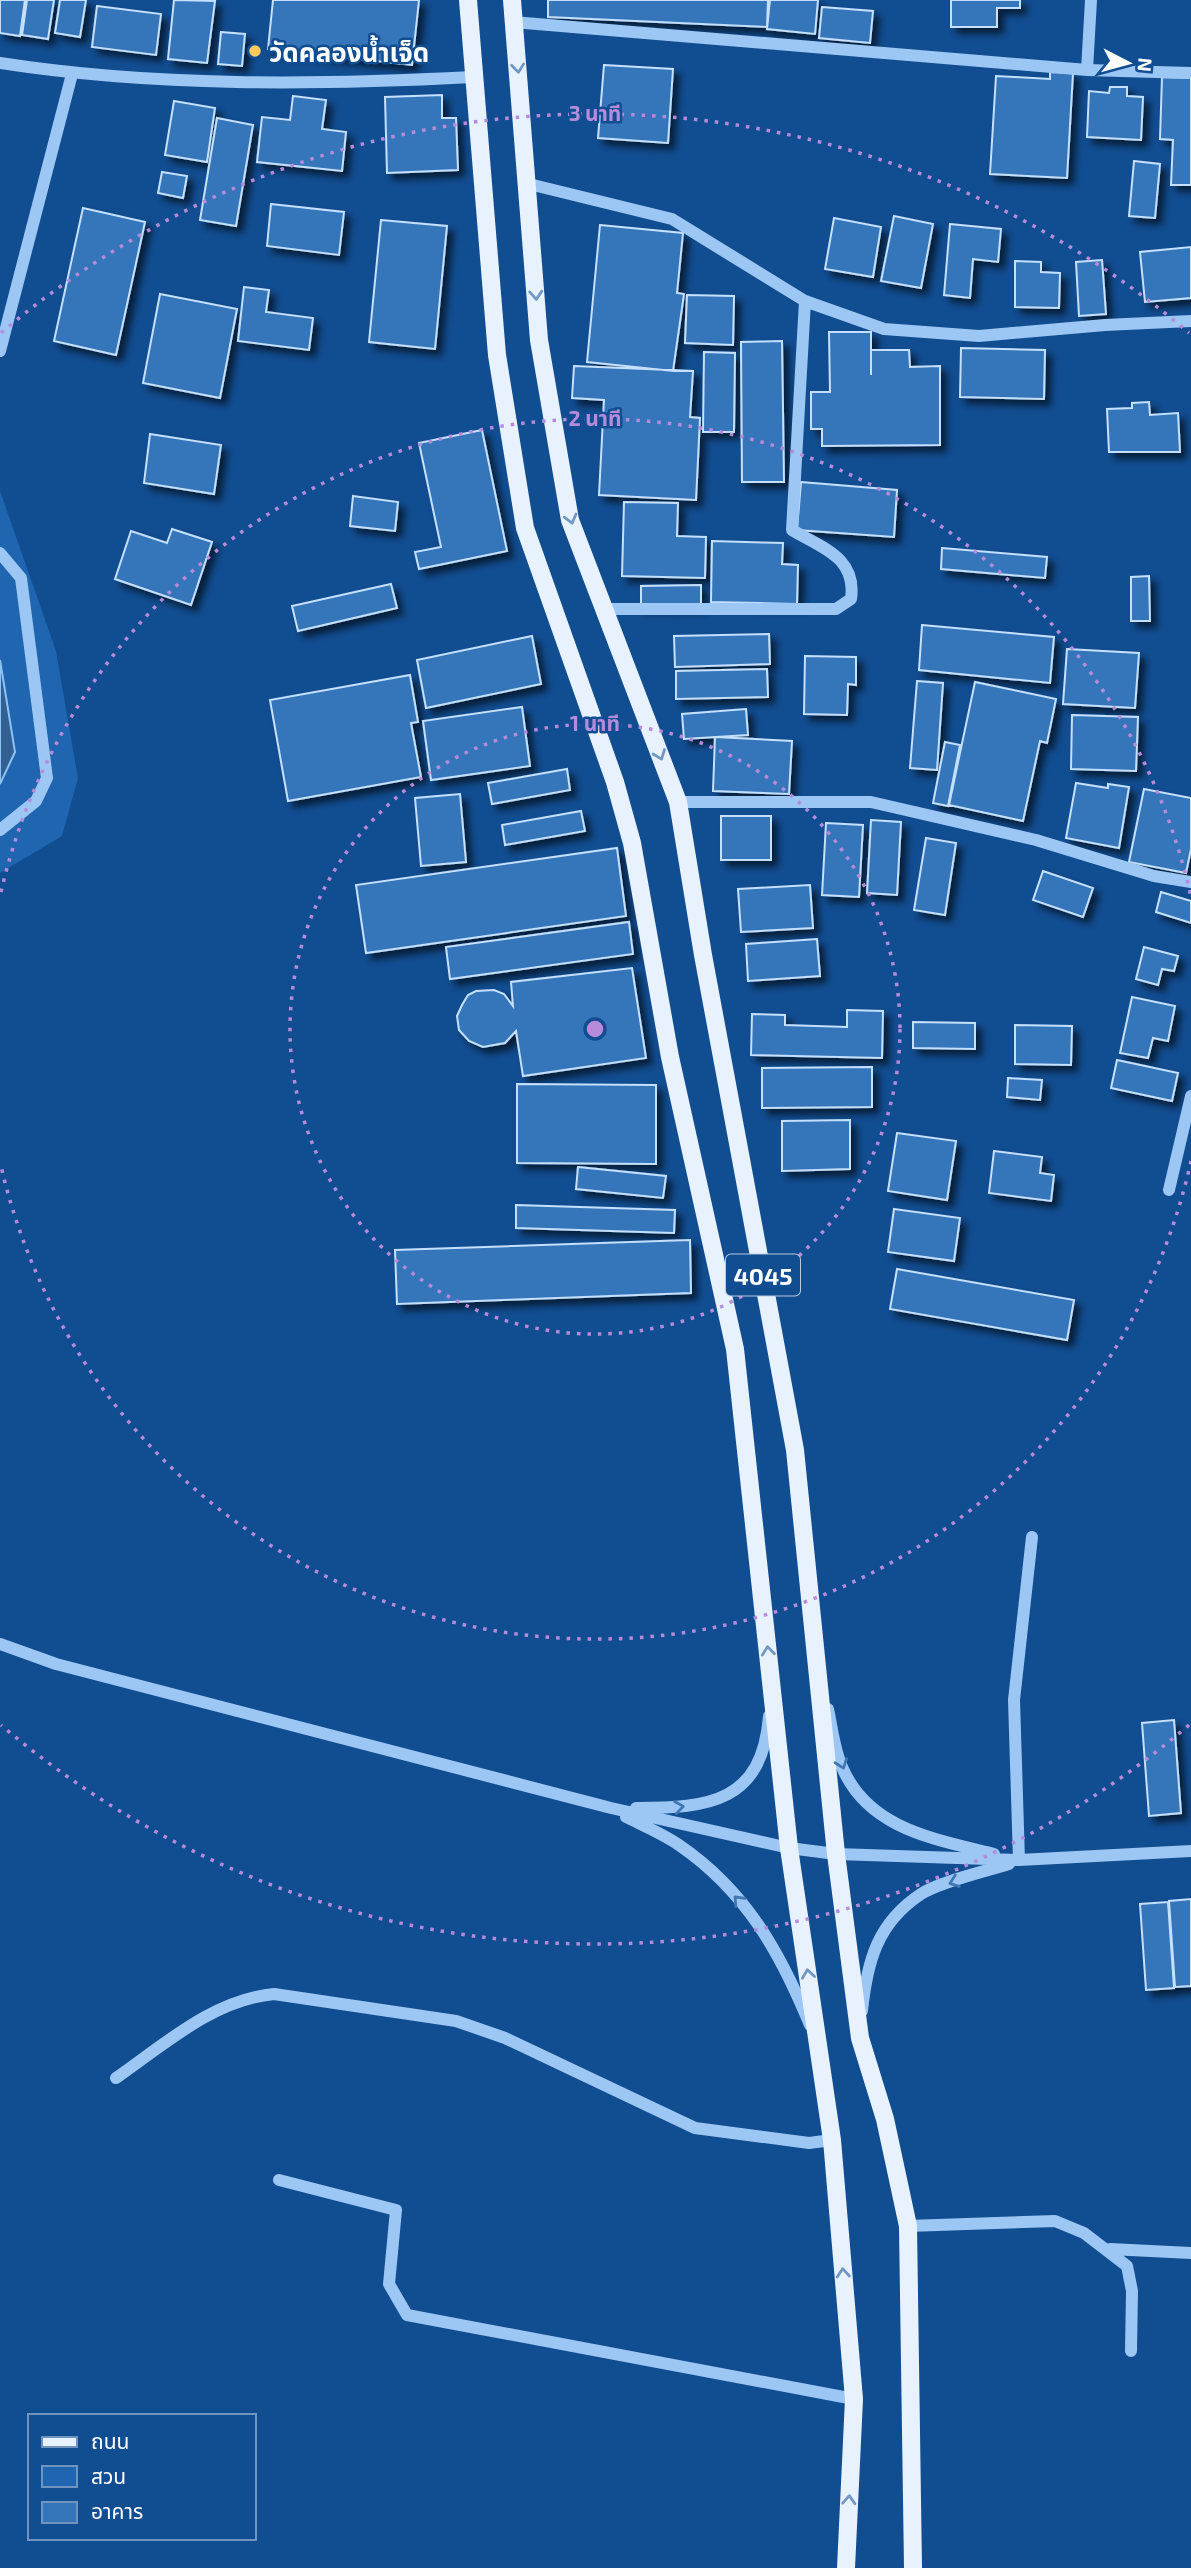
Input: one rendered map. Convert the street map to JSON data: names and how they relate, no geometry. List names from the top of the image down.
{
  "streets": {
    "main road": ["4045"]
  },
  "places": ["วัดคลองน้ำเจ็ด"],
  "legend": ["ถนน", "สวน", "อาคาร"],
  "north": "right",
  "rings": ["3 นาที", "2 นาที", "1 นาที"]
}
